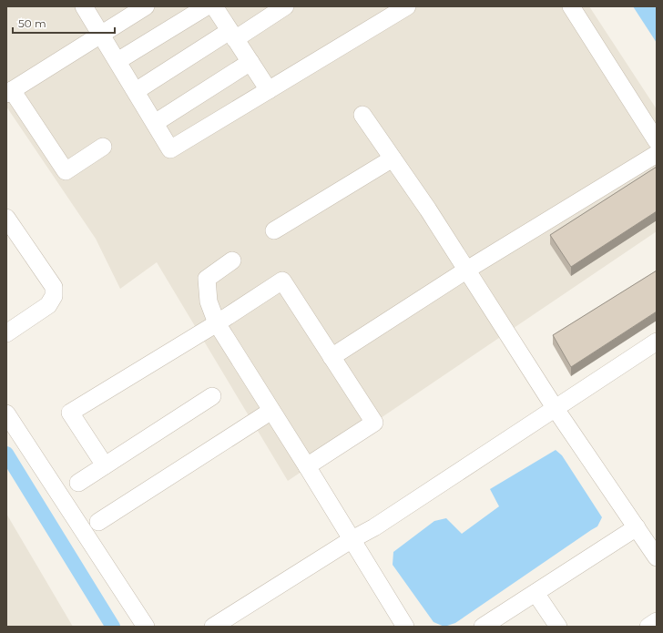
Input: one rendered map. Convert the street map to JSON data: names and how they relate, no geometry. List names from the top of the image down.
{
  "scale_bar": "50 m"
}
